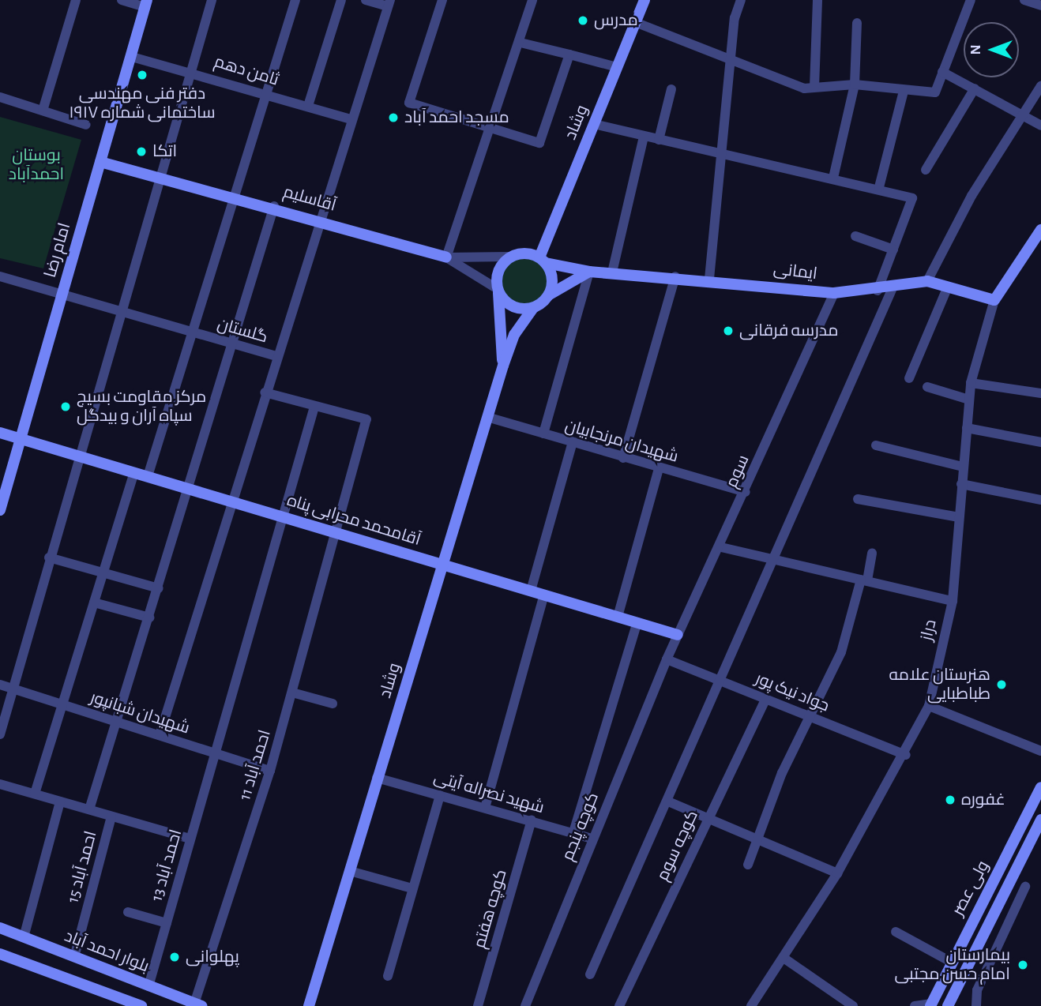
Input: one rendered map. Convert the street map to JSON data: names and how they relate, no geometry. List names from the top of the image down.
{
  "streets": {
    "street": [
      "ثامن دهم",
      "وشاد",
      "آقاسلیم",
      "امام رضا",
      "ایمانی",
      "گلستان",
      "شهیدان مرنجابیان",
      "سوم",
      "آقامحمد محرابی پناه",
      "دراز",
      "جواد نیک پور",
      "شهیدان شبانپور",
      "احمد آباد 11",
      "شهید نصراله آیتی",
      "کوچه پنجم",
      "کوچه سوم",
      "احمد آباد 13",
      "احمد آباد 15",
      "ولی عصر",
      "کوچه هفتم",
      "بلوار احمد آباد"
    ]
  },
  "crossings": [
    ["ثامن دهم", "امام رضا"],
    ["وشاد", "آقاسلیم"],
    ["وشاد", "ایمانی"],
    ["وشاد", "شهیدان مرنجابیان"],
    ["وشاد", "آقامحمد محرابی پناه"],
    ["وشاد", "شهید نصراله آیتی"],
    ["آقاسلیم", "امام رضا"],
    ["آقاسلیم", "ایمانی"],
    ["آقاسلیم", "گلستان"],
    ["امام رضا", "گلستان"],
    ["امام رضا", "آقامحمد محرابی پناه"],
    ["ایمانی", "سوم"],
    ["ایمانی", "دراز"],
    ["شهیدان مرنجابیان", "سوم"],
    ["سوم", "آقامحمد محرابی پناه"],
    ["سوم", "جواد نیک پور"],
    ["سوم", "کوچه پنجم"],
    ["آقامحمد محرابی پناه", "احمد آباد 11"],
    ["آقامحمد محرابی پناه", "احمد آباد 13"],
    ["دراز", "جواد نیک پور"],
    ["جواد نیک پور", "کوچه پنجم"],
    ["جواد نیک پور", "کوچه سوم"],
    ["شهیدان شبانپور", "احمد آباد 11"],
    ["شهیدان شبانپور", "احمد آباد 13"],
    ["احمد آباد 11", "احمد آباد 13"],
    ["احمد آباد 11", "بلوار احمد آباد"],
    ["شهید نصراله آیتی", "کوچه پنجم"],
    ["شهید نصراله آیتی", "کوچه هفتم"],
    ["احمد آباد 13", "بلوار احمد آباد"],
    ["احمد آباد 15", "بلوار احمد آباد"]
  ],
  "parks": ["بوستان احمدآباد"],
  "places": [
    "مدرس",
    "دفتر فنی مهندسی ساختمانی شماره ۱۹۱۷",
    "مسجد احمد آباد",
    "اتکا",
    "مدرسه فرقانی",
    "مرکز مقاومت بسیج سپاه آران و بیدگل",
    "هنرستان علامه طباطبایی",
    "غفوره",
    "پهلوانی",
    "بیمارستان امام حسن مجتبی"
  ],
  "north": "left"
}
